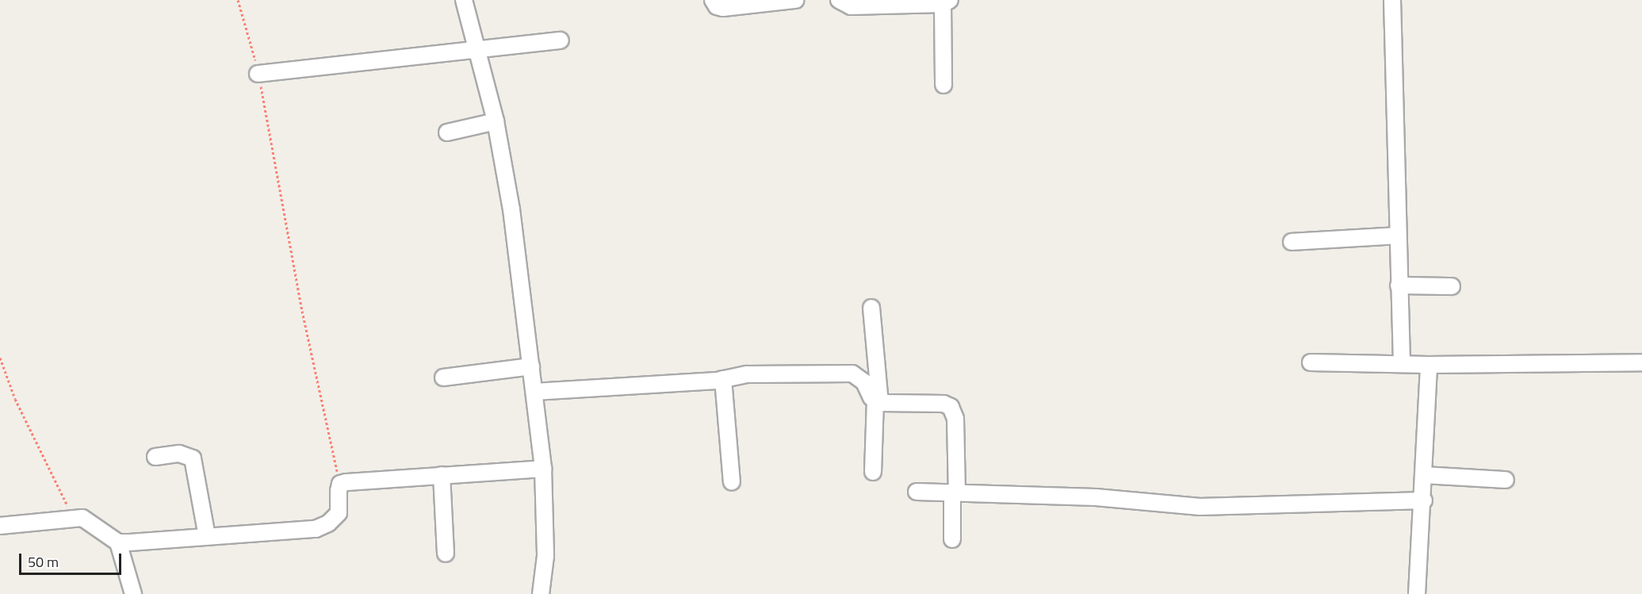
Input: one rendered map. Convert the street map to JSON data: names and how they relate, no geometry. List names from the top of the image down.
{
  "scale_bar": "50 m"
}
